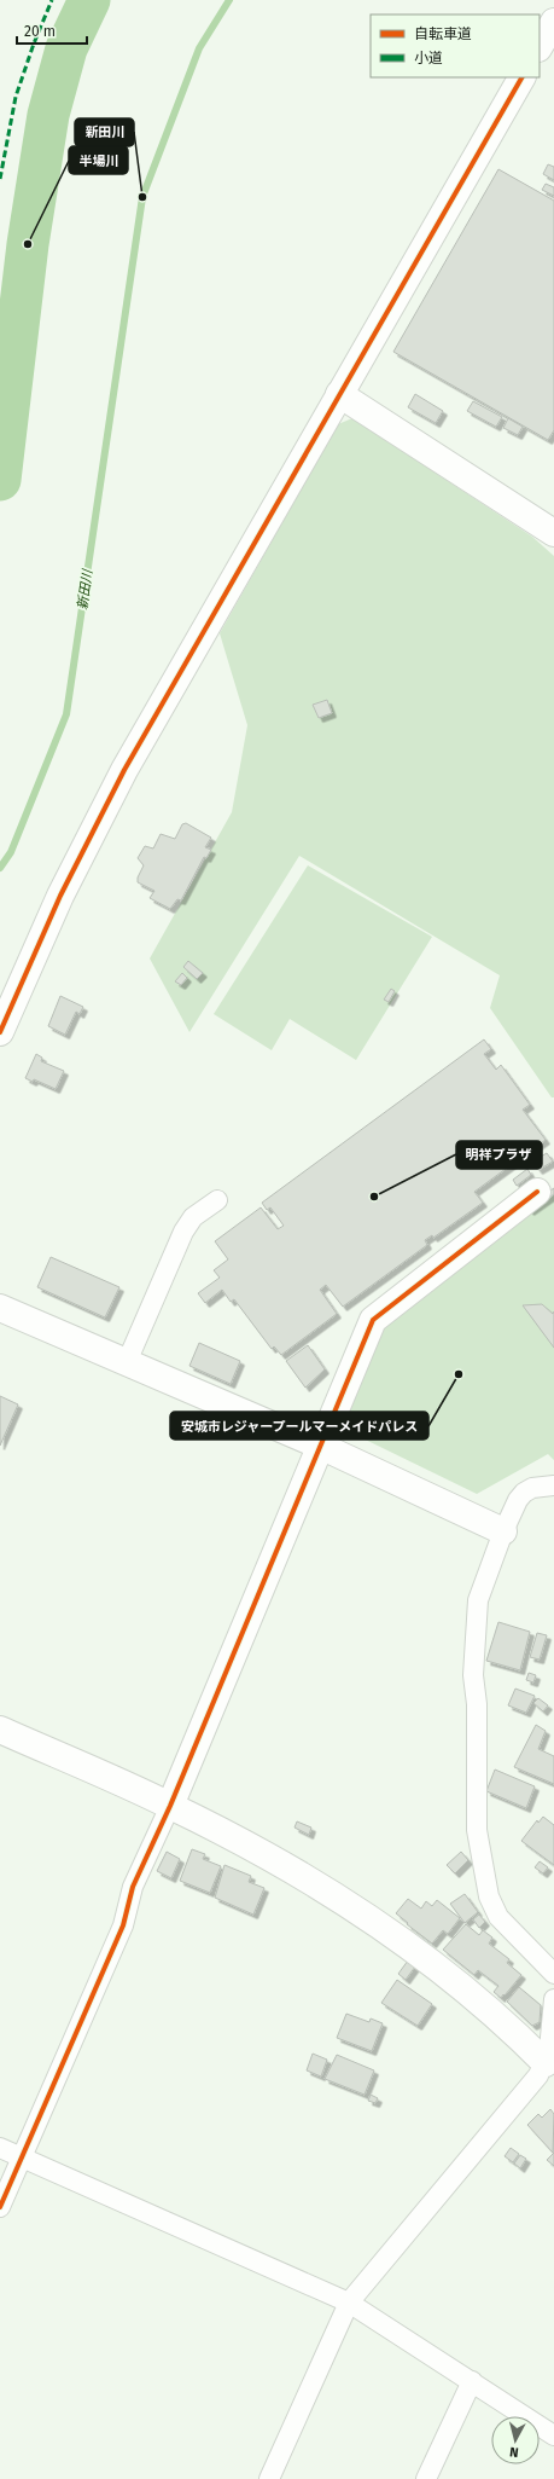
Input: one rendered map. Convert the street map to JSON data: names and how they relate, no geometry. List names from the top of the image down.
{
  "water": ["新田川"],
  "places": [
    "新田川",
    "半場川",
    "明祥プラザ",
    "安城市レジャープールマーメイドパレス"
  ],
  "legend": ["自転車道", "小道"],
  "scale_bar": "20 m",
  "north": "bottom"
}
